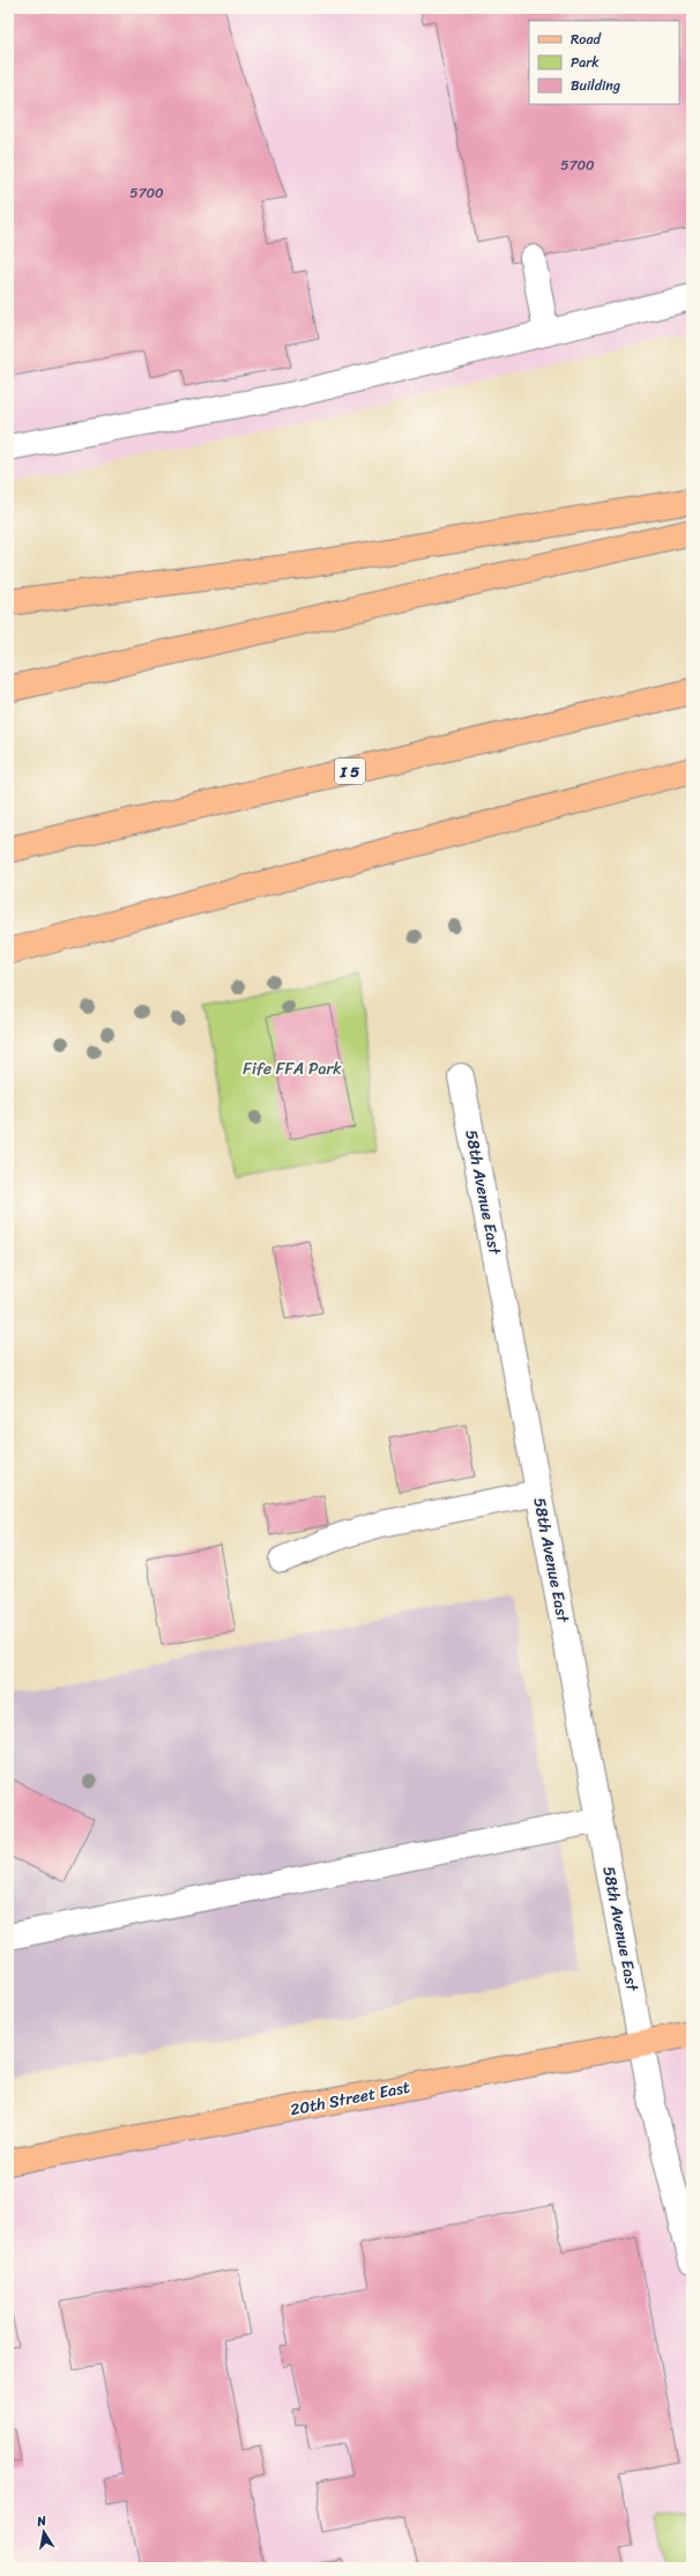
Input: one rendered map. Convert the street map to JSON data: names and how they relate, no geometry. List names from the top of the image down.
{
  "streets": {
    "main road": ["I 5", "20th Street East"],
    "street": ["58th Avenue East"]
  },
  "crossings": [
    ["58th Avenue East", "20th Street East"]
  ],
  "parks": ["Fife FFA Park"],
  "house_numbers": ["5700", "5700"],
  "legend": ["Road", "Park", "Building"],
  "north": "top"
}
